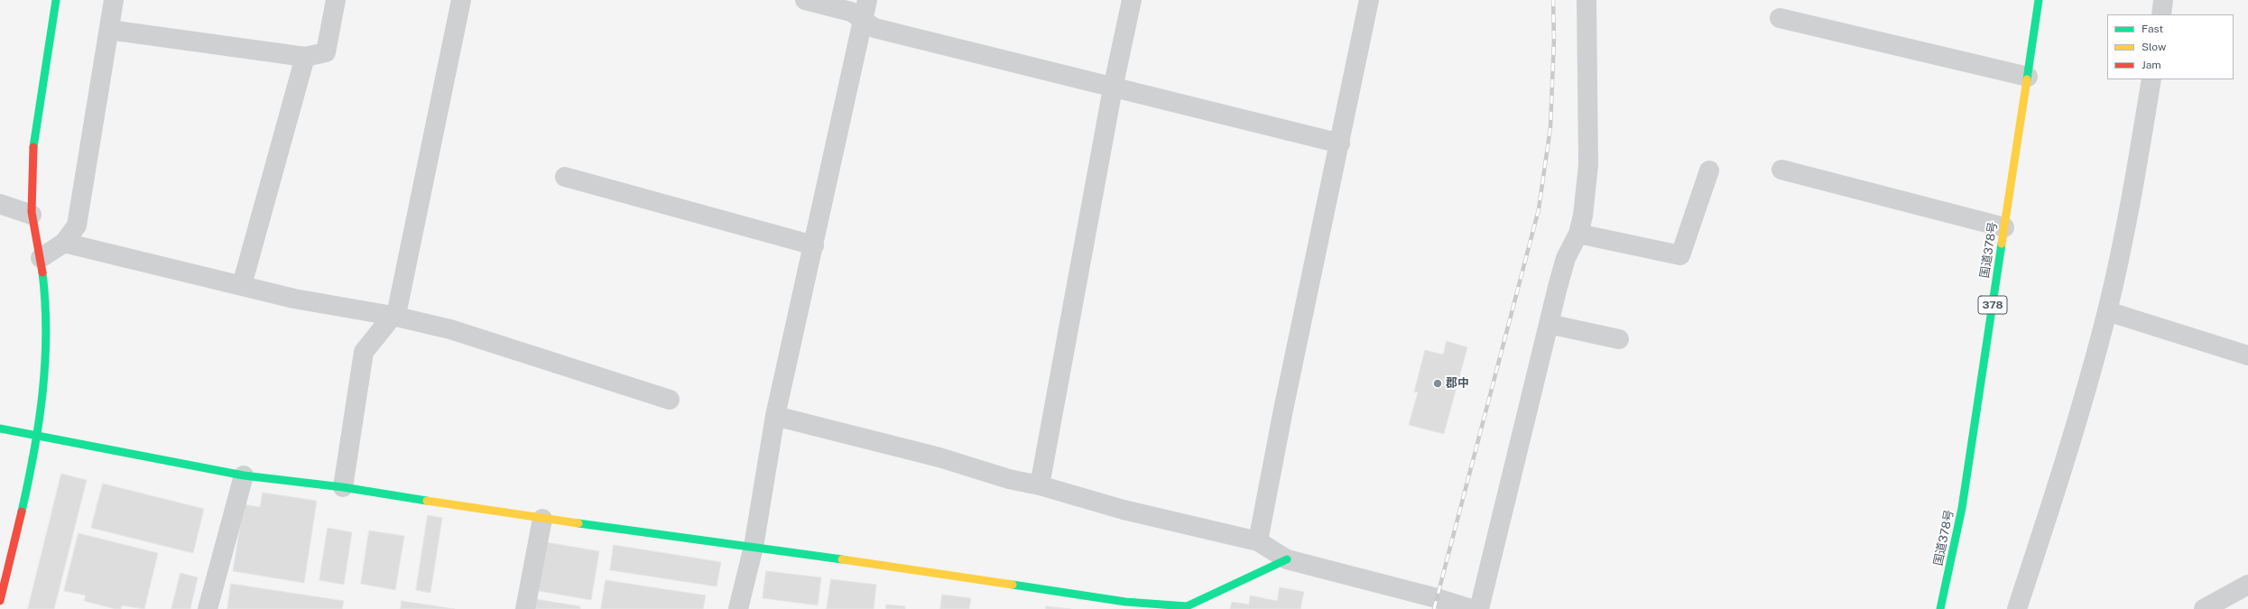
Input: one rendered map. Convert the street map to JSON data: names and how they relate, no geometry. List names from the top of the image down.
{
  "streets": {
    "main road": ["国道378号", "378"]
  },
  "places": ["郡中"],
  "legend": ["Fast", "Slow", "Jam"]
}
